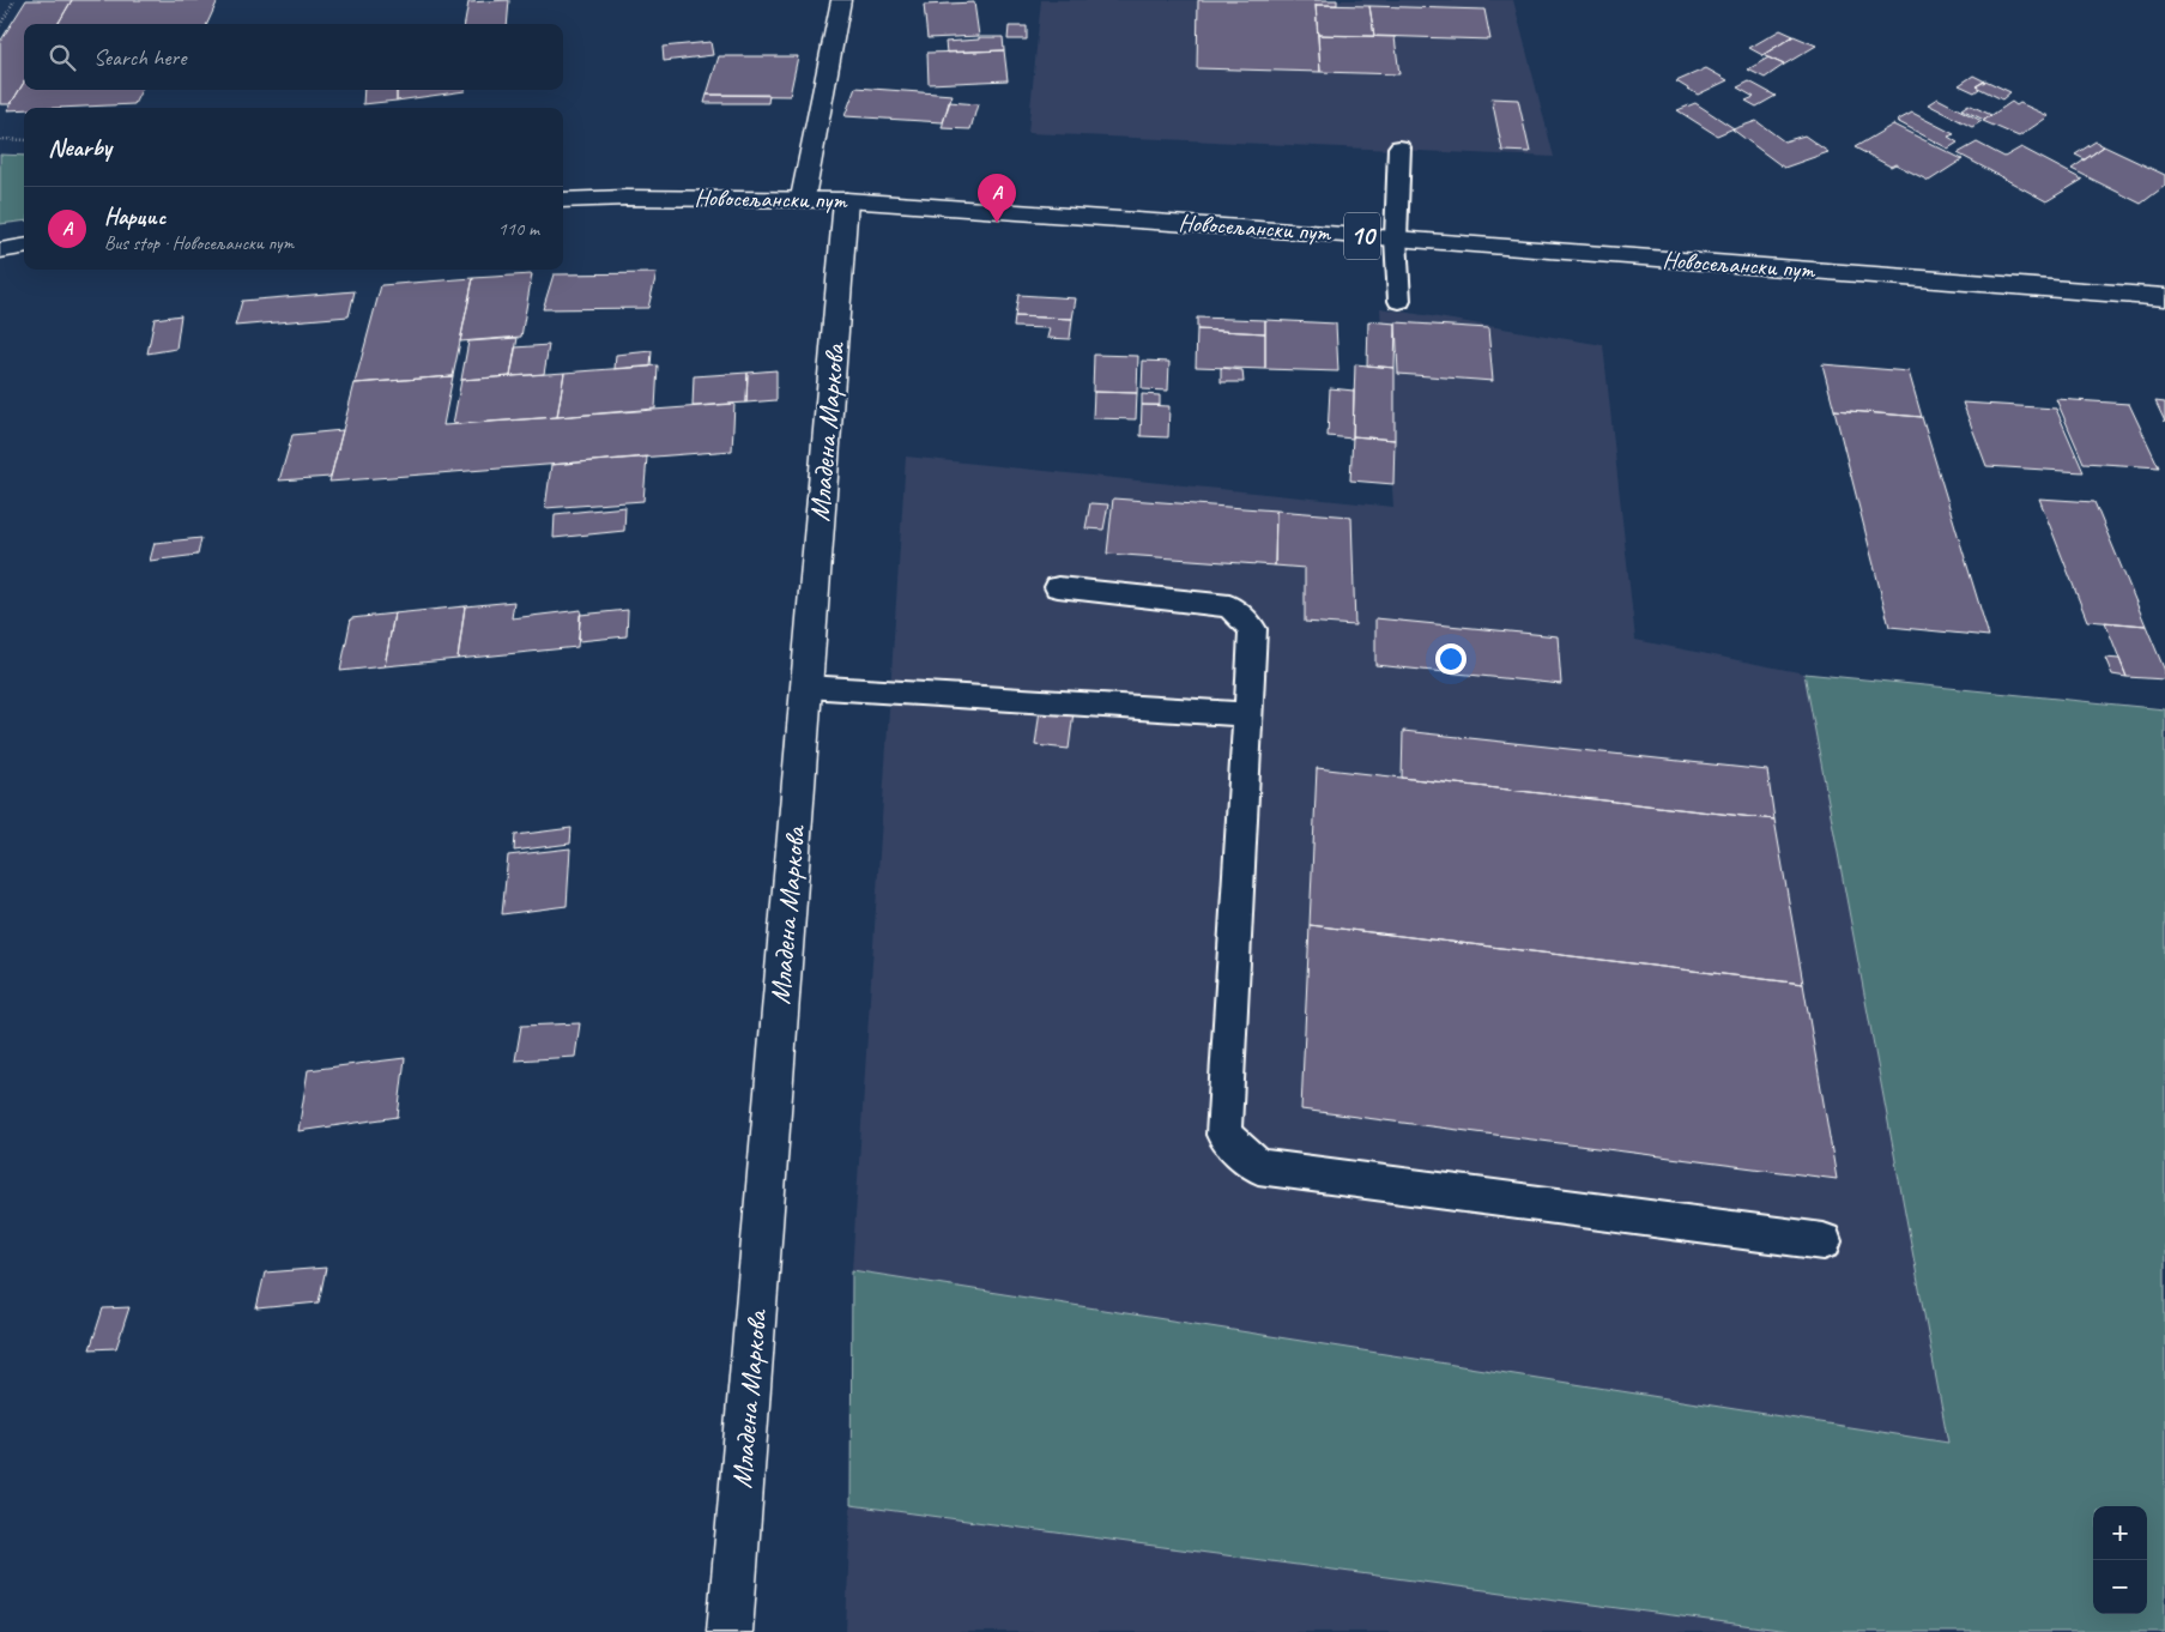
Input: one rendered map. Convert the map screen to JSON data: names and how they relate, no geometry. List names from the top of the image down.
{
  "streets": {
    "street": ["Новосељански пут", "10", "Младена Маркова"]
  },
  "crossings": [
    ["Новосељански пут", "Младена Маркова"]
  ],
  "page": {
    "search": "Search here",
    "heading": "Nearby",
    "pins": "A",
    "list": [
      {
        "mark": "A",
        "name": "Нарцис",
        "note": "Bus stop · Новосељански пут",
        "value": "110 m"
      }
    ],
    "map_buttons": ["+", "−"]
  }
}
